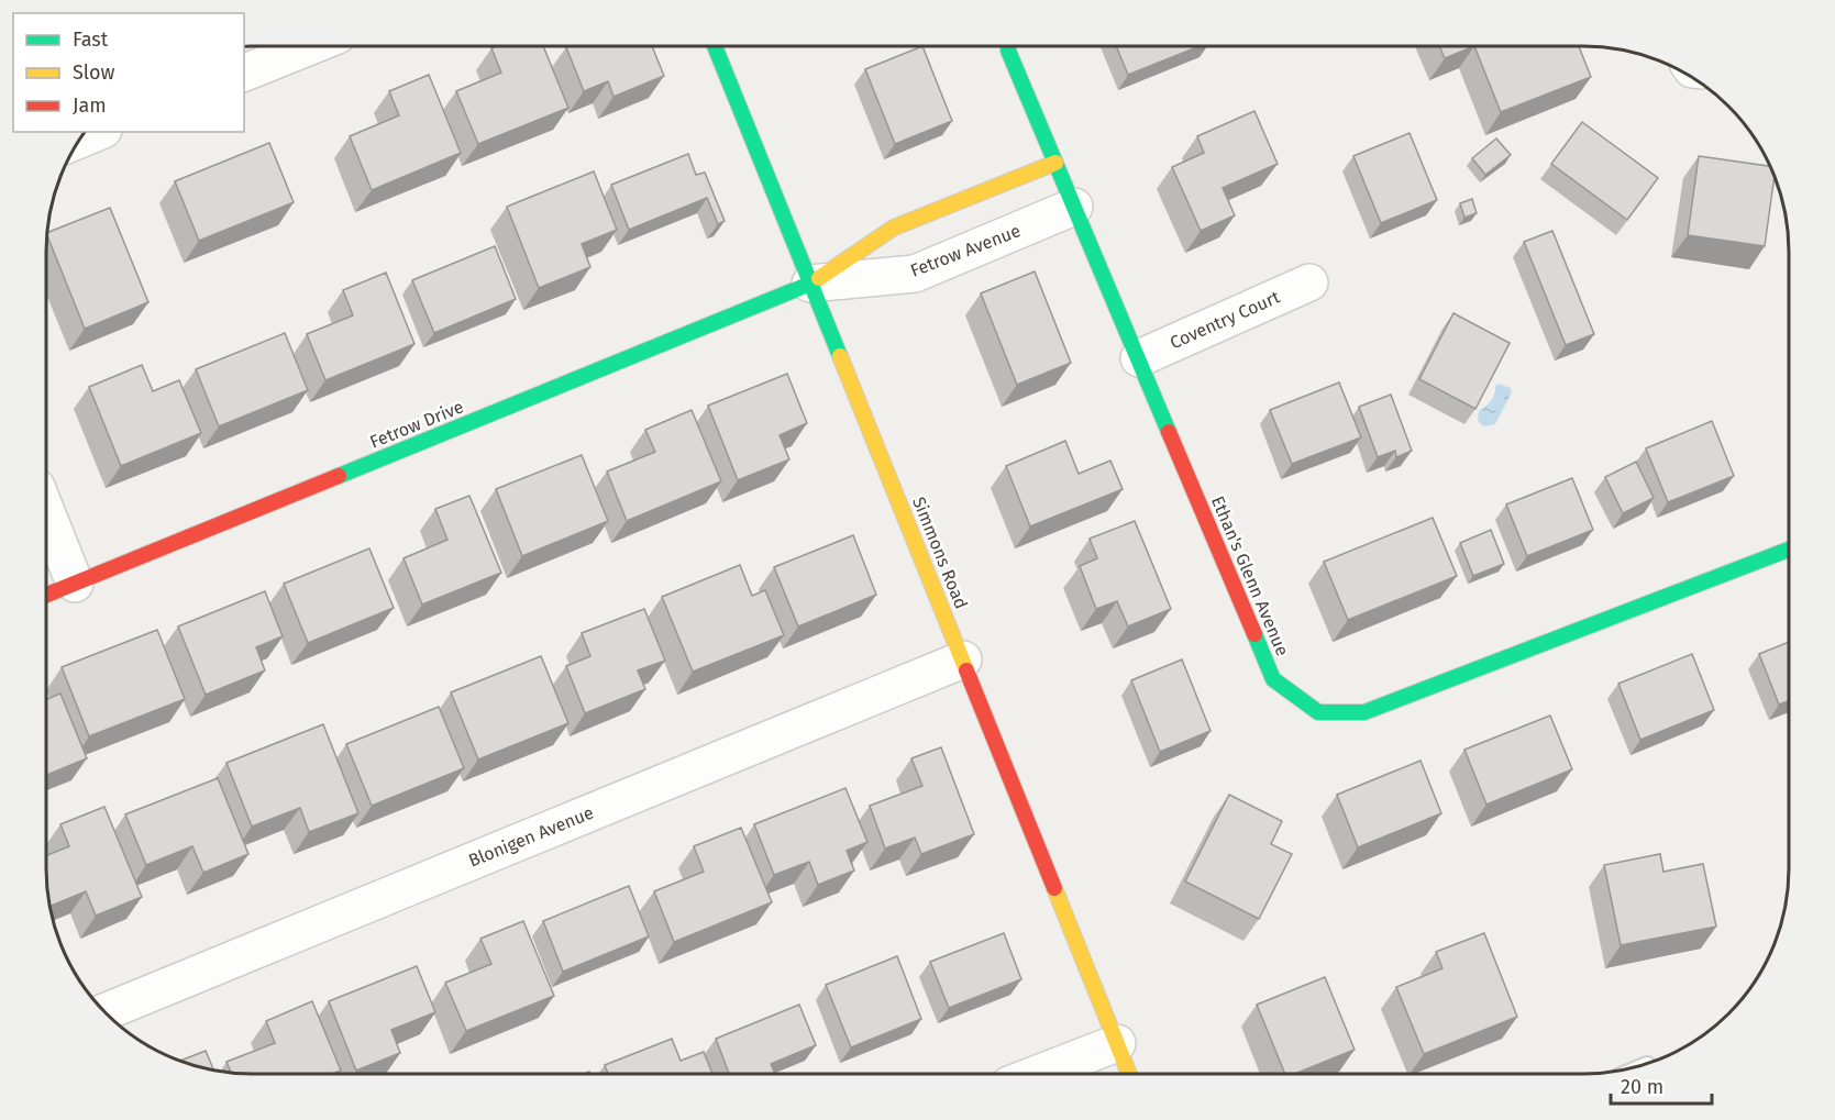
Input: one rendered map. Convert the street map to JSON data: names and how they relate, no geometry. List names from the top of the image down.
{
  "streets": {
    "street": [
      "Fetrow Avenue",
      "Coventry Court",
      "Fetrow Drive",
      "Simmons Road",
      "Ethan's Glenn Avenue",
      "Blonigen Avenue"
    ]
  },
  "crossings": [
    ["Fetrow Avenue", "Fetrow Drive"],
    ["Fetrow Avenue", "Simmons Road"],
    ["Fetrow Avenue", "Ethan's Glenn Avenue"],
    ["Coventry Court", "Ethan's Glenn Avenue"],
    ["Fetrow Drive", "Simmons Road"],
    ["Simmons Road", "Blonigen Avenue"]
  ],
  "legend": ["Fast", "Slow", "Jam"],
  "scale_bar": "20 m"
}
